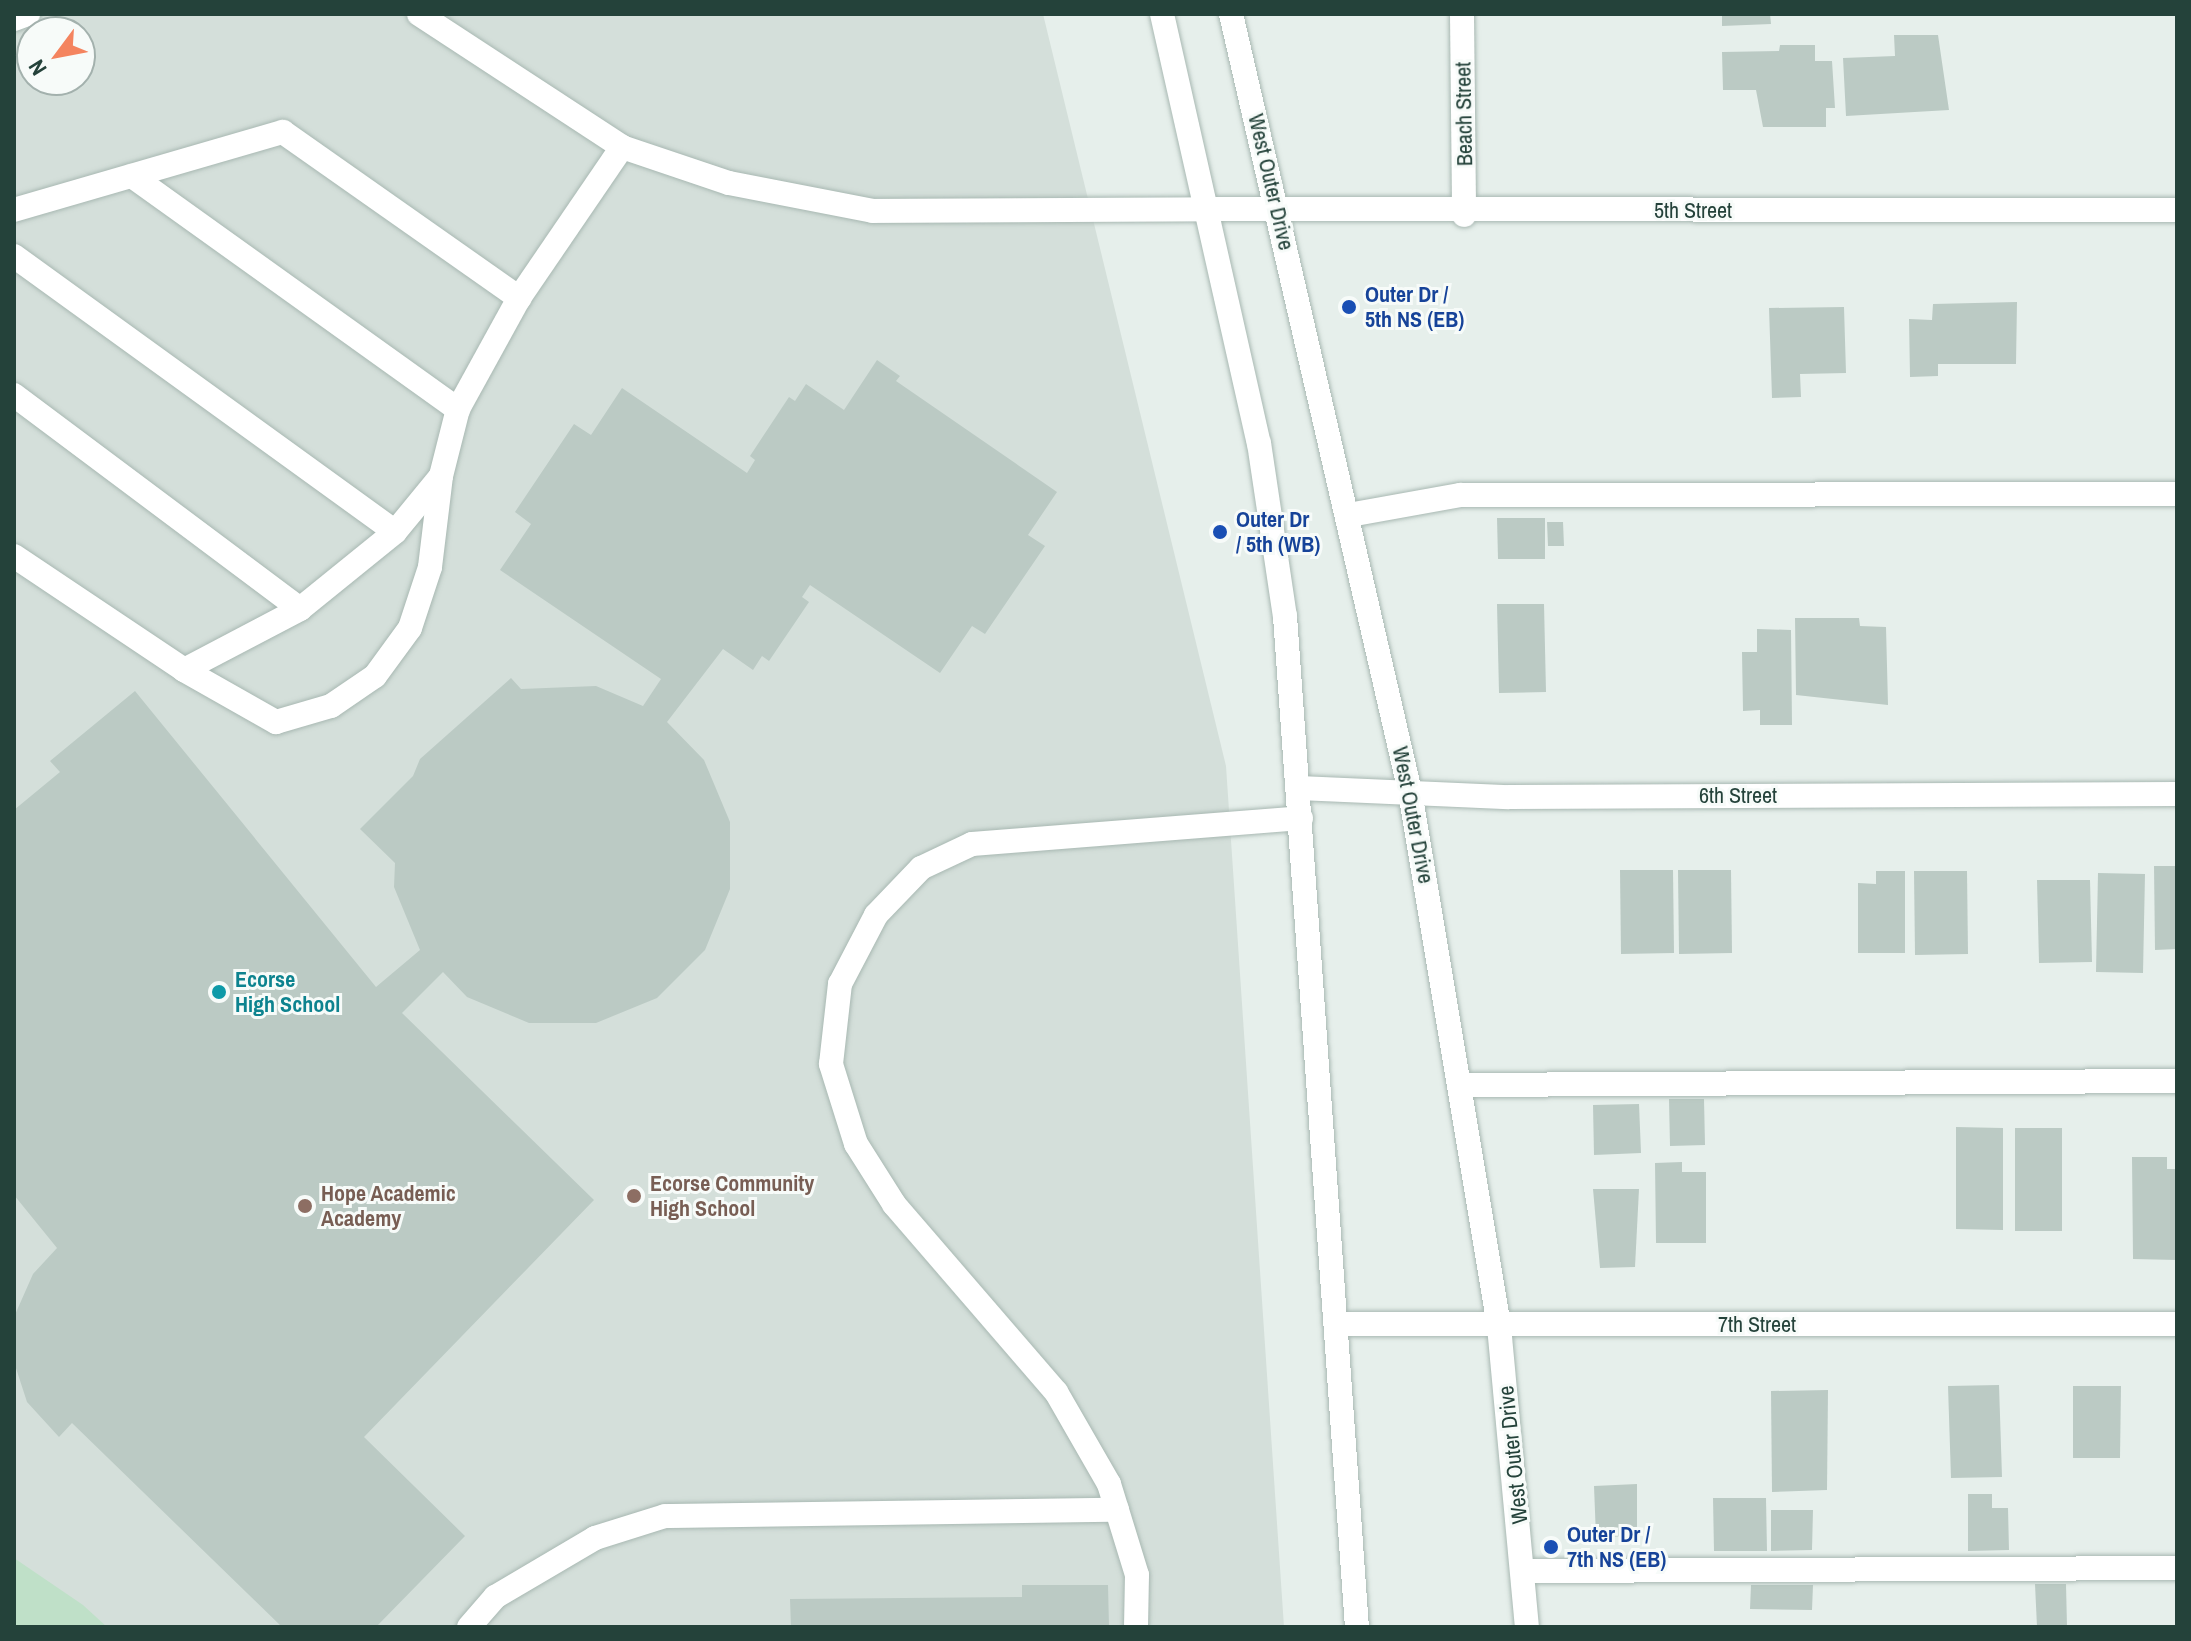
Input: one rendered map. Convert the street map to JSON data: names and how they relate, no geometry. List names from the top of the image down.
{
  "streets": {
    "main road": [
      "Beach Street",
      "West Outer Drive",
      "5th Street",
      "6th Street",
      "7th Street"
    ]
  },
  "crossings": [
    ["Beach Street", "5th Street"],
    ["West Outer Drive", "5th Street"],
    ["West Outer Drive", "6th Street"],
    ["West Outer Drive", "7th Street"]
  ],
  "places": [
    "Outer Dr / 5th NS (EB)",
    "Outer Dr / 5th (WB)",
    "Ecorse High School",
    "Ecorse Community High School",
    "Hope Academic Academy",
    "Outer Dr / 7th NS (EB)"
  ],
  "north": "bottom left"
}
